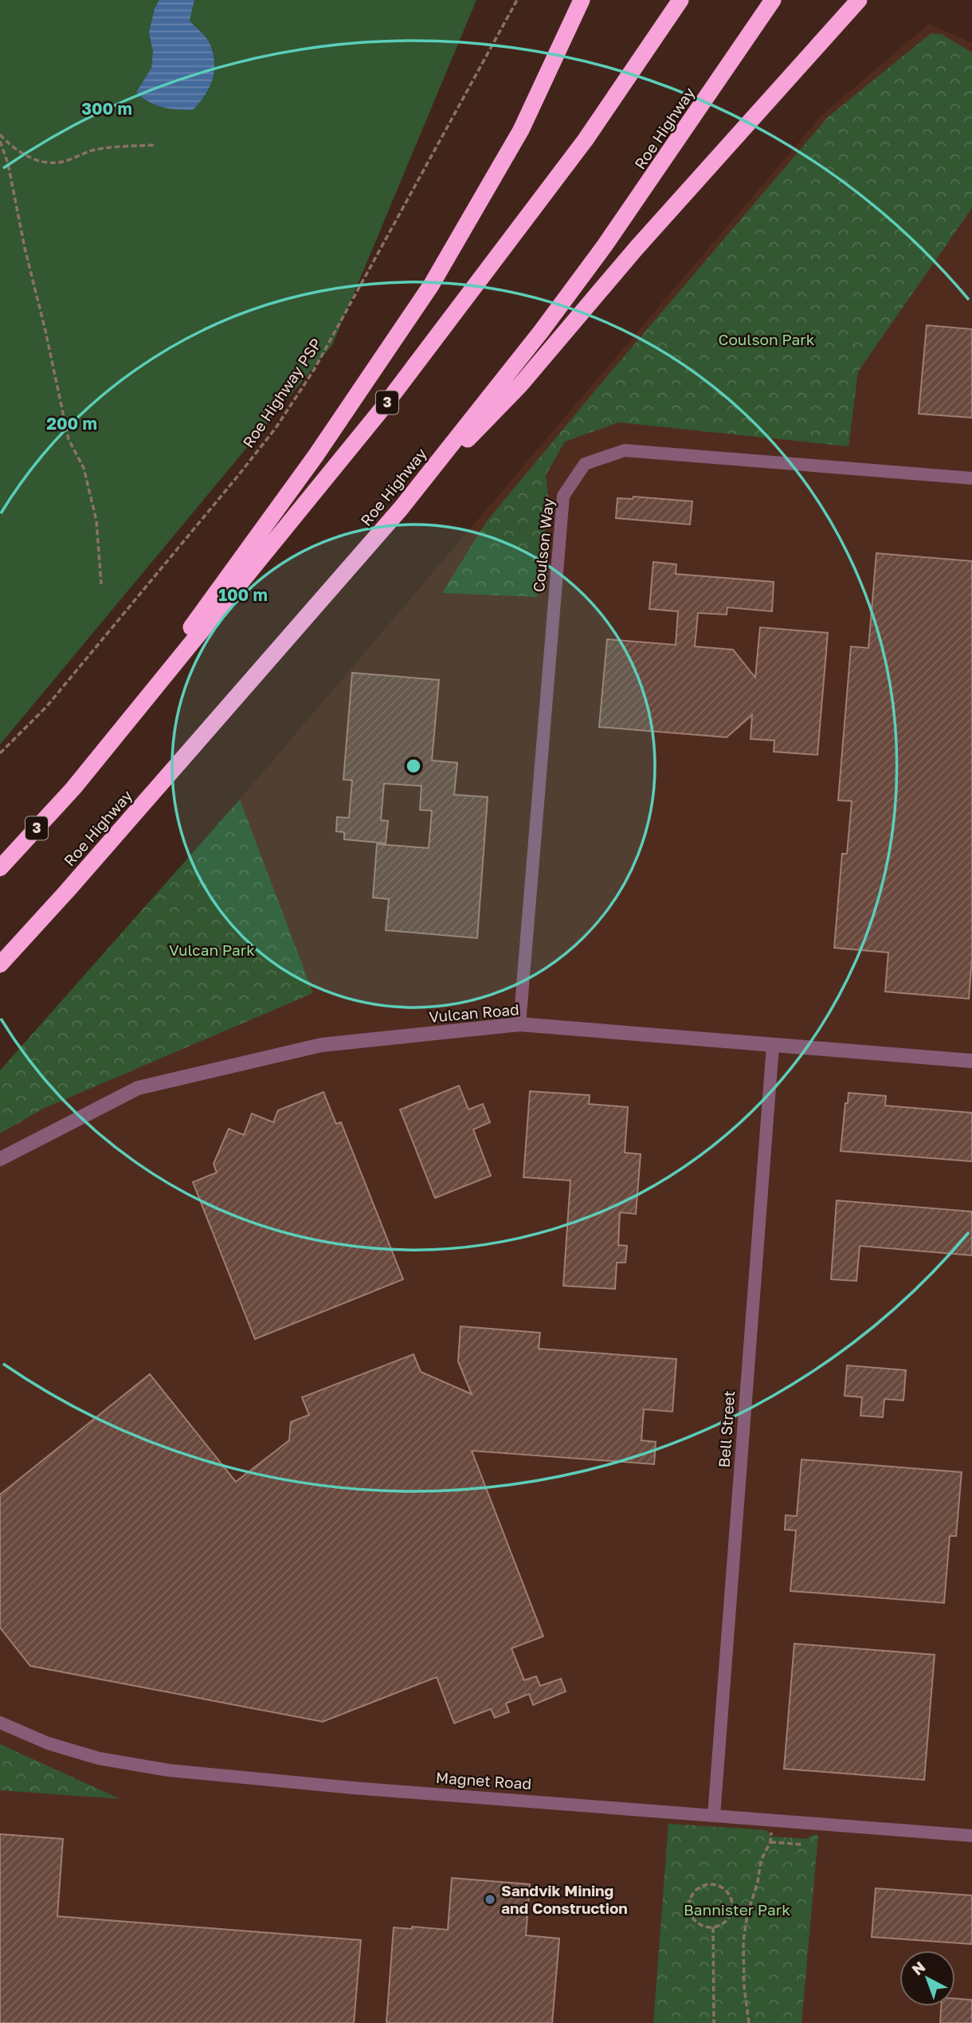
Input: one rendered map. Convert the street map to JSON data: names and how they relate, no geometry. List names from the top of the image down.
{
  "streets": {
    "highway": ["Roe Highway", "3"],
    "street": [
      "Coulson Way",
      "Vulcan Road",
      "Bell Street",
      "Magnet Road"
    ],
    "path": ["Roe Highway PSP"]
  },
  "crossings": [
    ["Coulson Way", "Vulcan Road"],
    ["Vulcan Road", "Bell Street"],
    ["Bell Street", "Magnet Road"]
  ],
  "parks": ["Coulson Park", "Vulcan Park", "Bannister Park"],
  "places": ["Sandvik Mining and Construction"],
  "north": "top left",
  "rings": ["300 m", "200 m", "100 m"]
}
